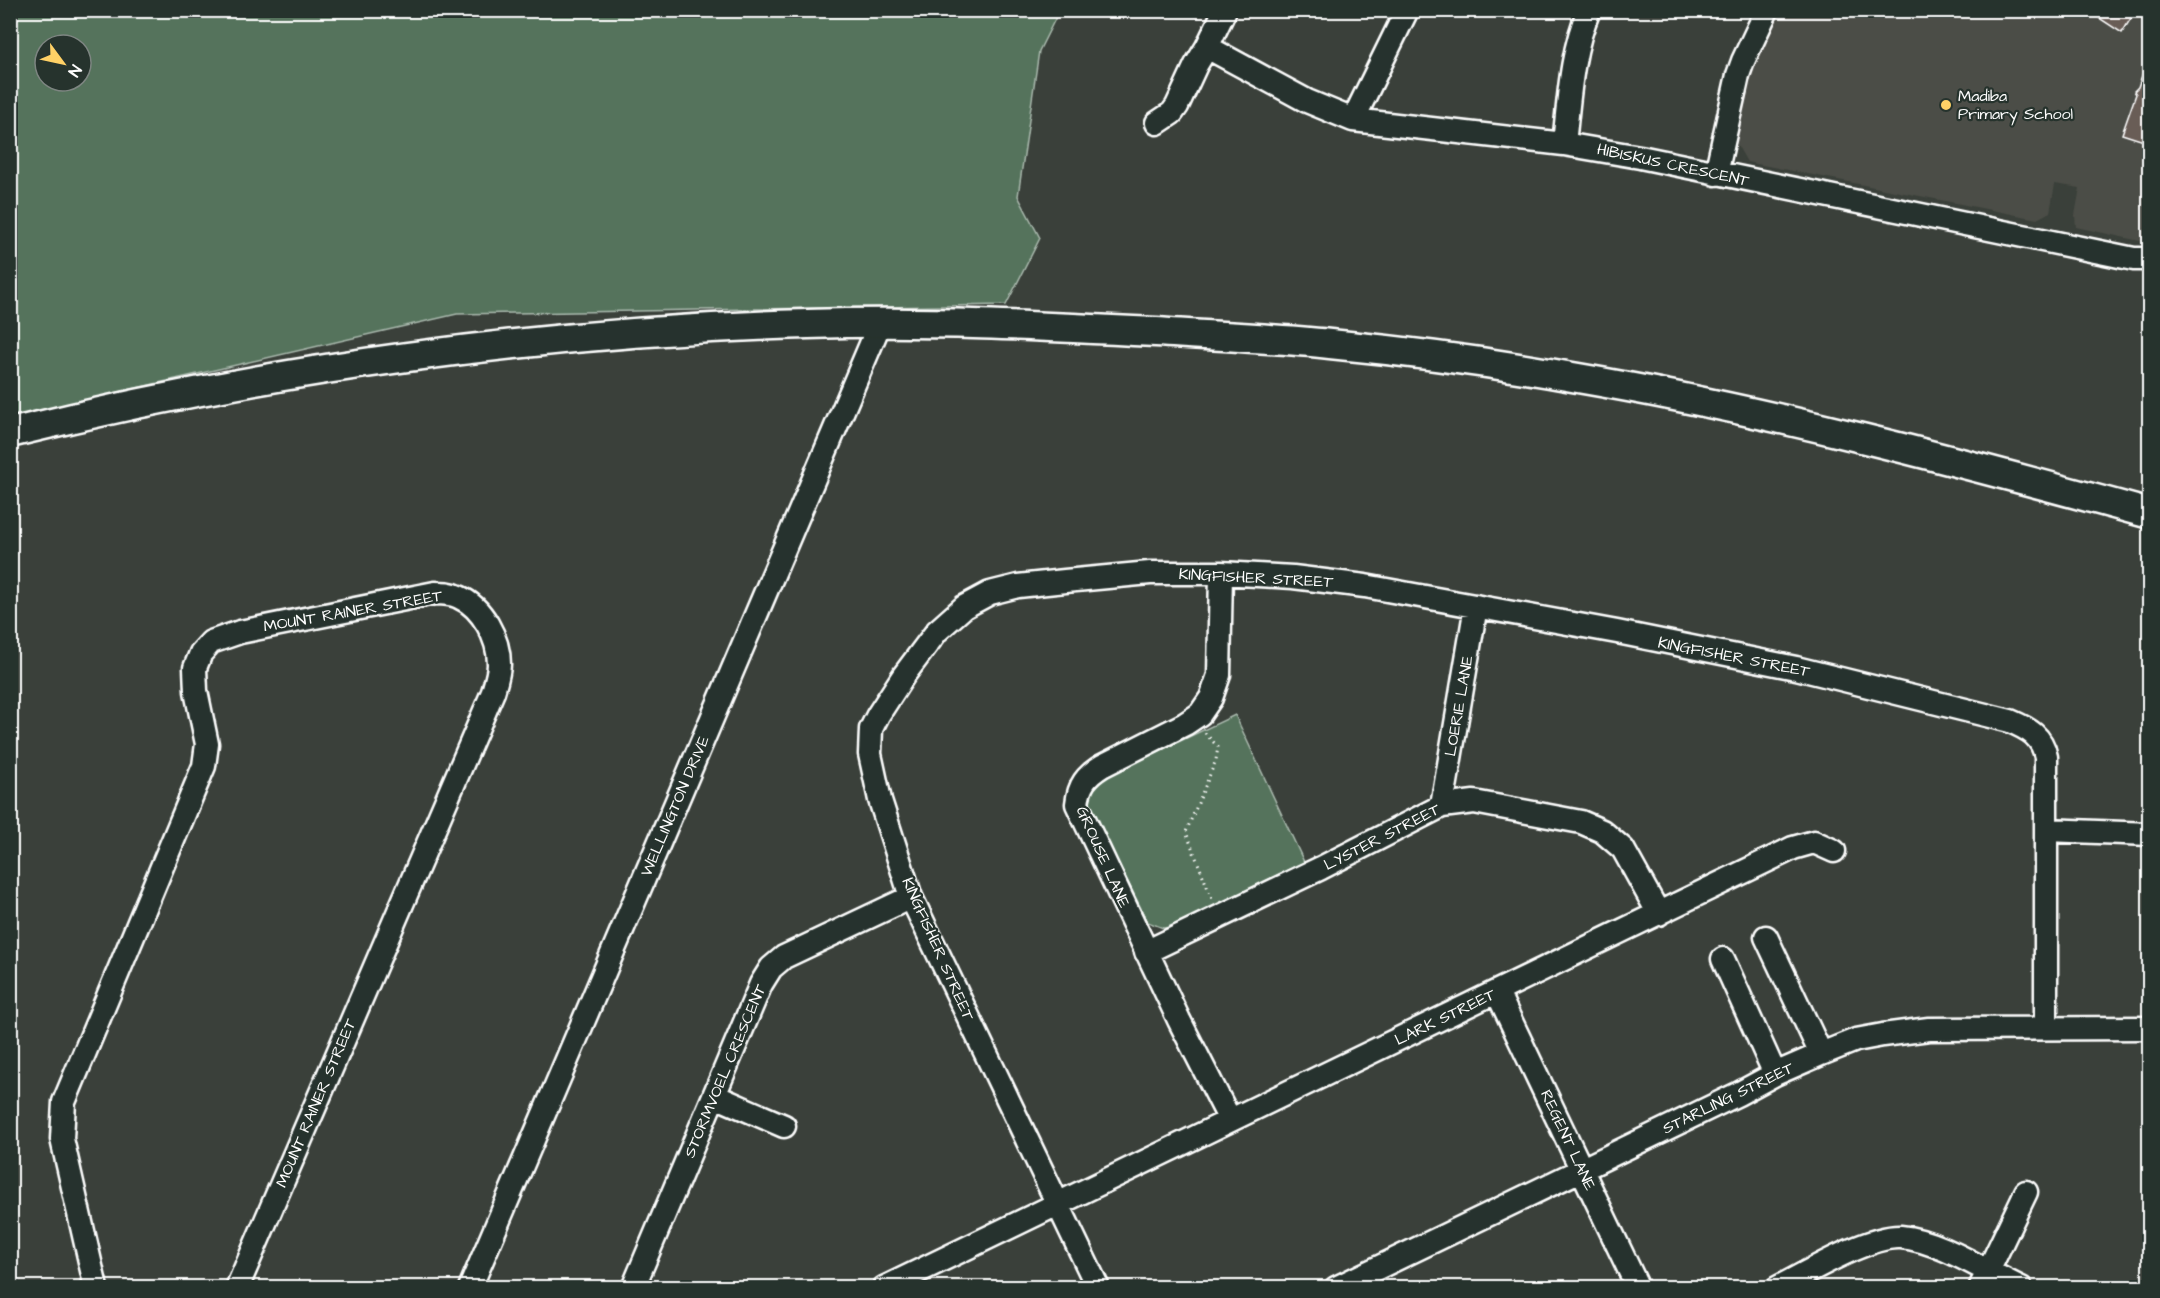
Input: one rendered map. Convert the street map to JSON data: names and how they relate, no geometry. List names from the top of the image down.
{
  "streets": {
    "street": [
      "HIBISKUS CRESCENT",
      "KINGFISHER STREET",
      "MOUNT RAINER STREET",
      "LOERIE LANE",
      "WELLINGTON DRIVE",
      "LYSTER STREET",
      "GROUSE LANE",
      "LARK STREET",
      "STORMVOEL CRESCENT",
      "STARLING STREET",
      "REGENT LANE"
    ]
  },
  "crossings": [
    ["KINGFISHER STREET", "LOERIE LANE"],
    ["KINGFISHER STREET", "GROUSE LANE"],
    ["KINGFISHER STREET", "LARK STREET"],
    ["KINGFISHER STREET", "STORMVOEL CRESCENT"],
    ["KINGFISHER STREET", "STARLING STREET"],
    ["LOERIE LANE", "LYSTER STREET"],
    ["LYSTER STREET", "GROUSE LANE"],
    ["LYSTER STREET", "LARK STREET"],
    ["GROUSE LANE", "LARK STREET"],
    ["LARK STREET", "REGENT LANE"],
    ["STARLING STREET", "REGENT LANE"]
  ],
  "places": ["Madiba Primary School"],
  "north": "bottom right"
}
